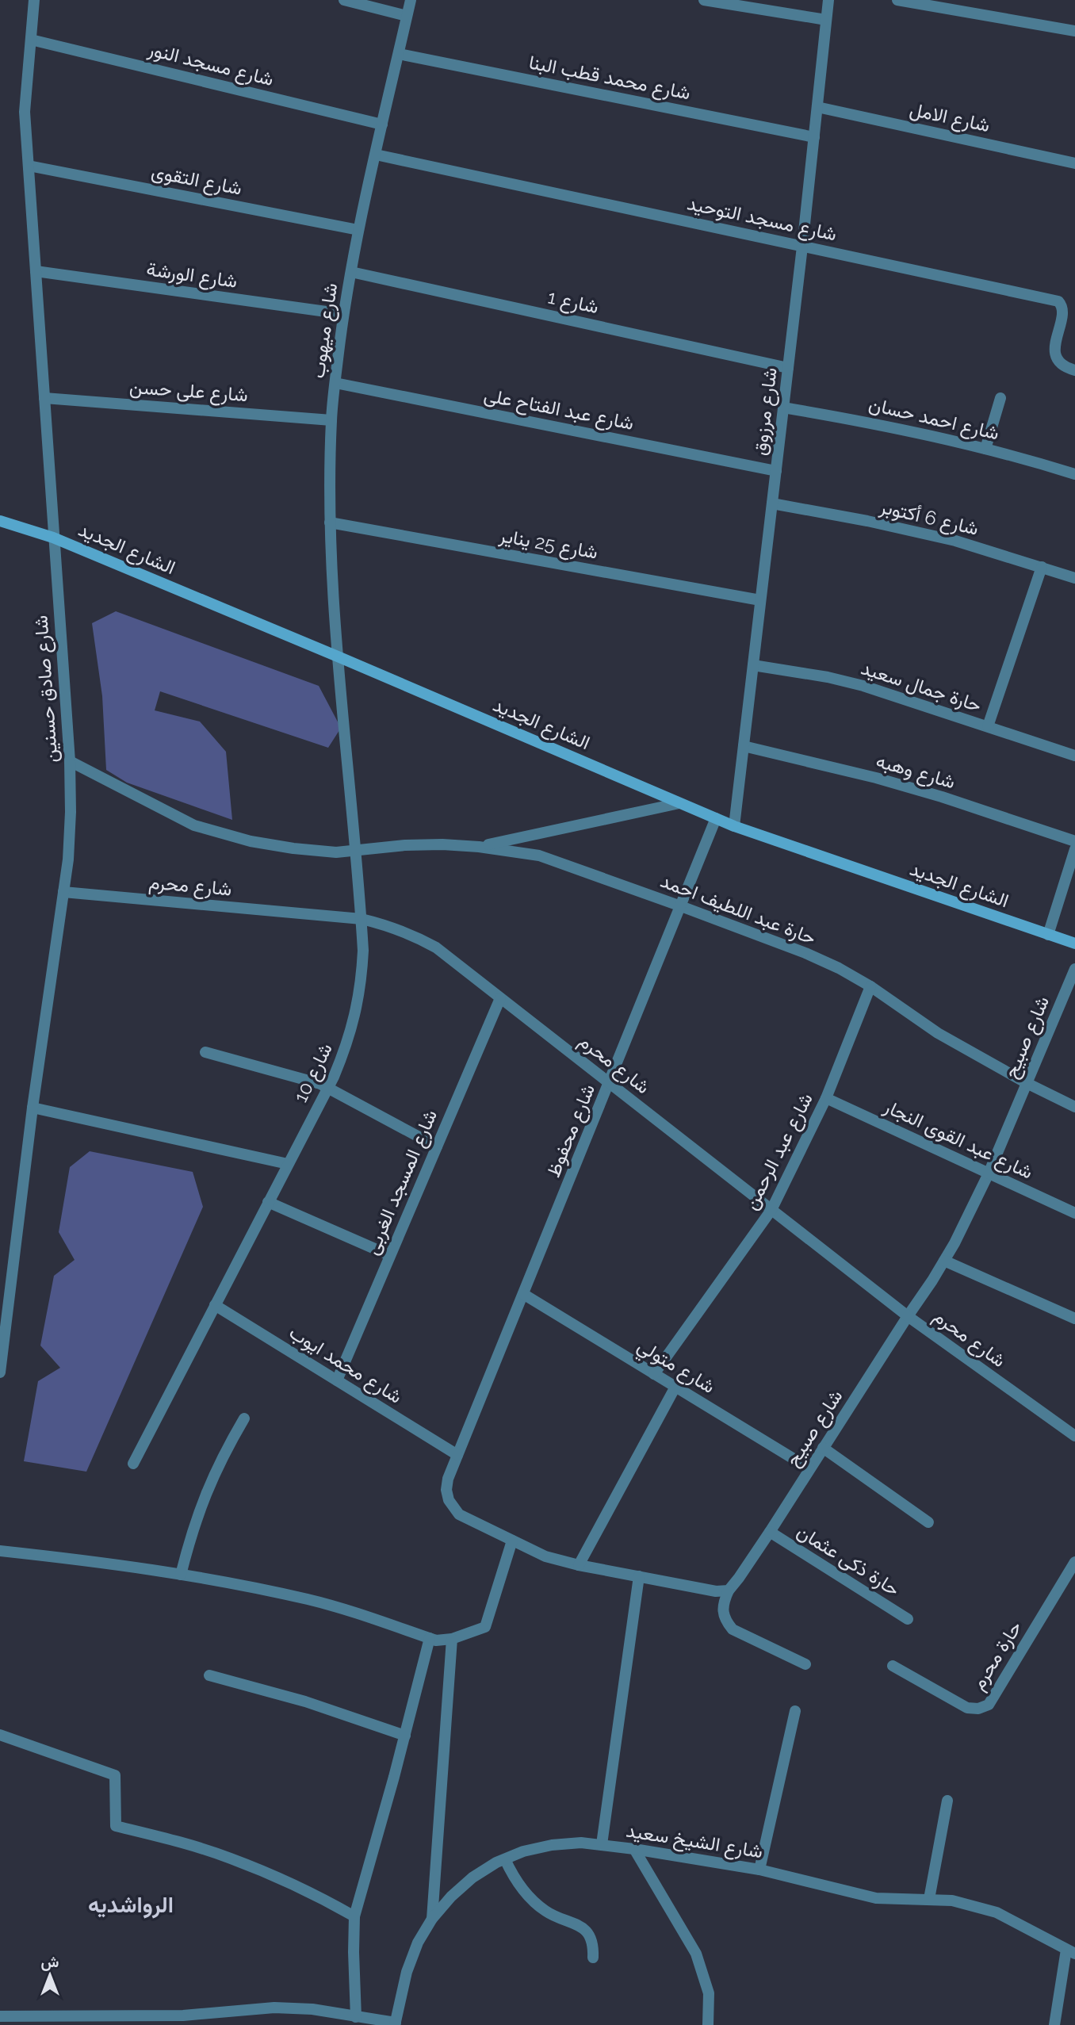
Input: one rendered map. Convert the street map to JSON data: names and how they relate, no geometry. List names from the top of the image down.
{
  "streets": {
    "main road": ["الشارع الجديد"],
    "street": [
      "شارع مسجد النور",
      "شارع محمد قطب البنا",
      "شارع الامل",
      "شارع التقوى",
      "شارع مسجد التوحيد",
      "شارع الورشة",
      "شارع 1",
      "شارع ميهوب",
      "شارع على حسن",
      "شارع عبد الفتاح على",
      "شارع مرزوق",
      "شارع احمد حسان",
      "شارع 6 أكتوبر",
      "شارع 25 يناير",
      "حارة جمال سعيد",
      "شارع صادق حسنين",
      "شارع وهبه",
      "شارع محرم",
      "حارة عبد اللطيف احمد",
      "شارع صبيح",
      "شارع 10",
      "شارع محفوظ",
      "شارع عبد القوى النجار",
      "شارع عبد الرحمن",
      "شارع المسجد الغربى",
      "شارع محمد ايوب",
      "شارع متولي",
      "حارة ذكى عثمان",
      "حارة محرم",
      "شارع الشيخ سعيد"
    ]
  },
  "crossings": [
    ["شارع مسجد النور", "شارع ميهوب"],
    ["شارع مسجد النور", "شارع صادق حسنين"],
    ["شارع محمد قطب البنا", "شارع ميهوب"],
    ["شارع محمد قطب البنا", "شارع مرزوق"],
    ["شارع الامل", "شارع مرزوق"],
    ["شارع التقوى", "شارع ميهوب"],
    ["شارع التقوى", "شارع صادق حسنين"],
    ["شارع مسجد التوحيد", "شارع ميهوب"],
    ["شارع مسجد التوحيد", "شارع مرزوق"],
    ["شارع الورشة", "شارع ميهوب"],
    ["شارع الورشة", "شارع صادق حسنين"],
    ["شارع 1", "شارع ميهوب"],
    ["شارع 1", "شارع مرزوق"],
    ["شارع ميهوب", "شارع على حسن"],
    ["شارع ميهوب", "شارع عبد الفتاح على"],
    ["شارع ميهوب", "شارع 25 يناير"],
    ["شارع ميهوب", "الشارع الجديد"],
    ["شارع ميهوب", "شارع 10"],
    ["شارع على حسن", "شارع صادق حسنين"],
    ["شارع عبد الفتاح على", "شارع مرزوق"],
    ["شارع مرزوق", "شارع احمد حسان"],
    ["شارع مرزوق", "شارع 6 أكتوبر"],
    ["شارع مرزوق", "شارع 25 يناير"],
    ["شارع مرزوق", "الشارع الجديد"],
    ["شارع مرزوق", "حارة جمال سعيد"],
    ["شارع مرزوق", "شارع وهبه"],
    ["الشارع الجديد", "شارع صادق حسنين"],
    ["الشارع الجديد", "شارع 10"],
    ["الشارع الجديد", "شارع محفوظ"],
    ["شارع صادق حسنين", "شارع محرم"],
    ["شارع صادق حسنين", "حارة عبد اللطيف احمد"],
    ["شارع محرم", "شارع صبيح"],
    ["شارع محرم", "شارع 10"],
    ["شارع محرم", "شارع محفوظ"],
    ["شارع محرم", "شارع عبد الرحمن"],
    ["شارع محرم", "شارع المسجد الغربى"],
    ["حارة عبد اللطيف احمد", "شارع صبيح"],
    ["حارة عبد اللطيف احمد", "شارع 10"],
    ["حارة عبد اللطيف احمد", "شارع محفوظ"],
    ["حارة عبد اللطيف احمد", "شارع عبد الرحمن"],
    ["شارع صبيح", "شارع عبد القوى النجار"],
    ["شارع صبيح", "شارع متولي"],
    ["شارع صبيح", "حارة ذكى عثمان"],
    ["شارع 10", "شارع محمد ايوب"],
    ["شارع محفوظ", "شارع محمد ايوب"],
    ["شارع محفوظ", "شارع متولي"],
    ["شارع عبد القوى النجار", "شارع عبد الرحمن"],
    ["شارع عبد الرحمن", "شارع متولي"],
    ["شارع المسجد الغربى", "شارع محمد ايوب"]
  ],
  "districts": ["الرواشديه"],
  "north": "top"
}
